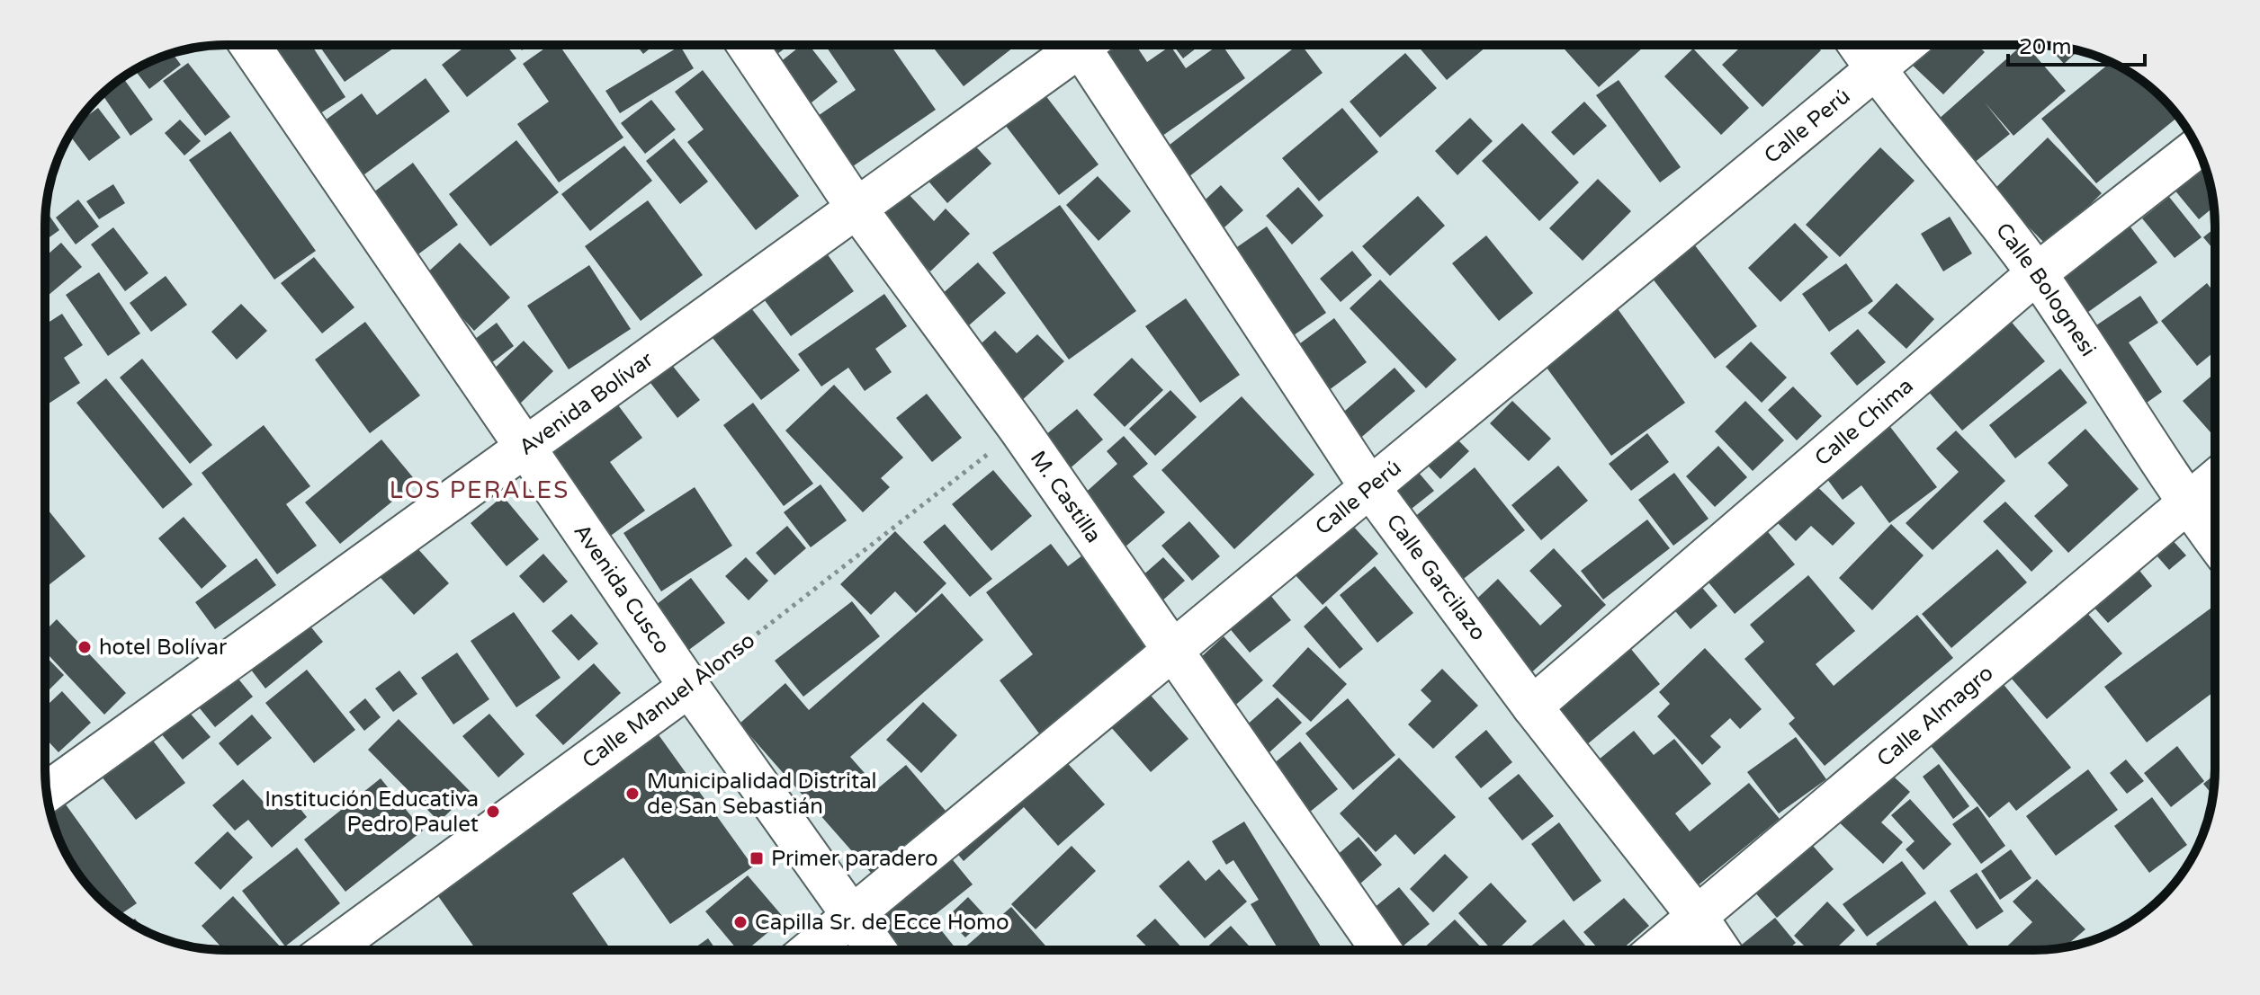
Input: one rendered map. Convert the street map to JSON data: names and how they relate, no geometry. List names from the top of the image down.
{
  "streets": {
    "street": [
      "Calle Perú",
      "Calle Bolognesi",
      "Avenida Bolívar",
      "Calle Chima",
      "M. Castilla",
      "Calle Garcilazo",
      "Avenida Cusco",
      "Calle Manuel Alonso",
      "Calle Almagro"
    ]
  },
  "crossings": [
    ["Calle Perú", "Calle Bolognesi"],
    ["Calle Perú", "M. Castilla"],
    ["Calle Perú", "Calle Garcilazo"],
    ["Calle Perú", "Avenida Cusco"],
    ["Calle Bolognesi", "Calle Chima"],
    ["Calle Bolognesi", "Calle Almagro"],
    ["Avenida Bolívar", "M. Castilla"],
    ["Avenida Bolívar", "Avenida Cusco"],
    ["Calle Chima", "Calle Garcilazo"],
    ["M. Castilla", "Calle Manuel Alonso"],
    ["Calle Garcilazo", "Calle Almagro"],
    ["Avenida Cusco", "Calle Manuel Alonso"]
  ],
  "districts": ["LOS PERALES"],
  "places": {
    "other": [
      "hotel Bolívar",
      "Municipalidad Distrital de San Sebastián",
      "Institución Educativa Pedro Paulet",
      "Capilla Sr. de Ecce Homo"
    ],
    "transit": ["Primer paradero"]
  },
  "scale_bar": "20 m"
}
